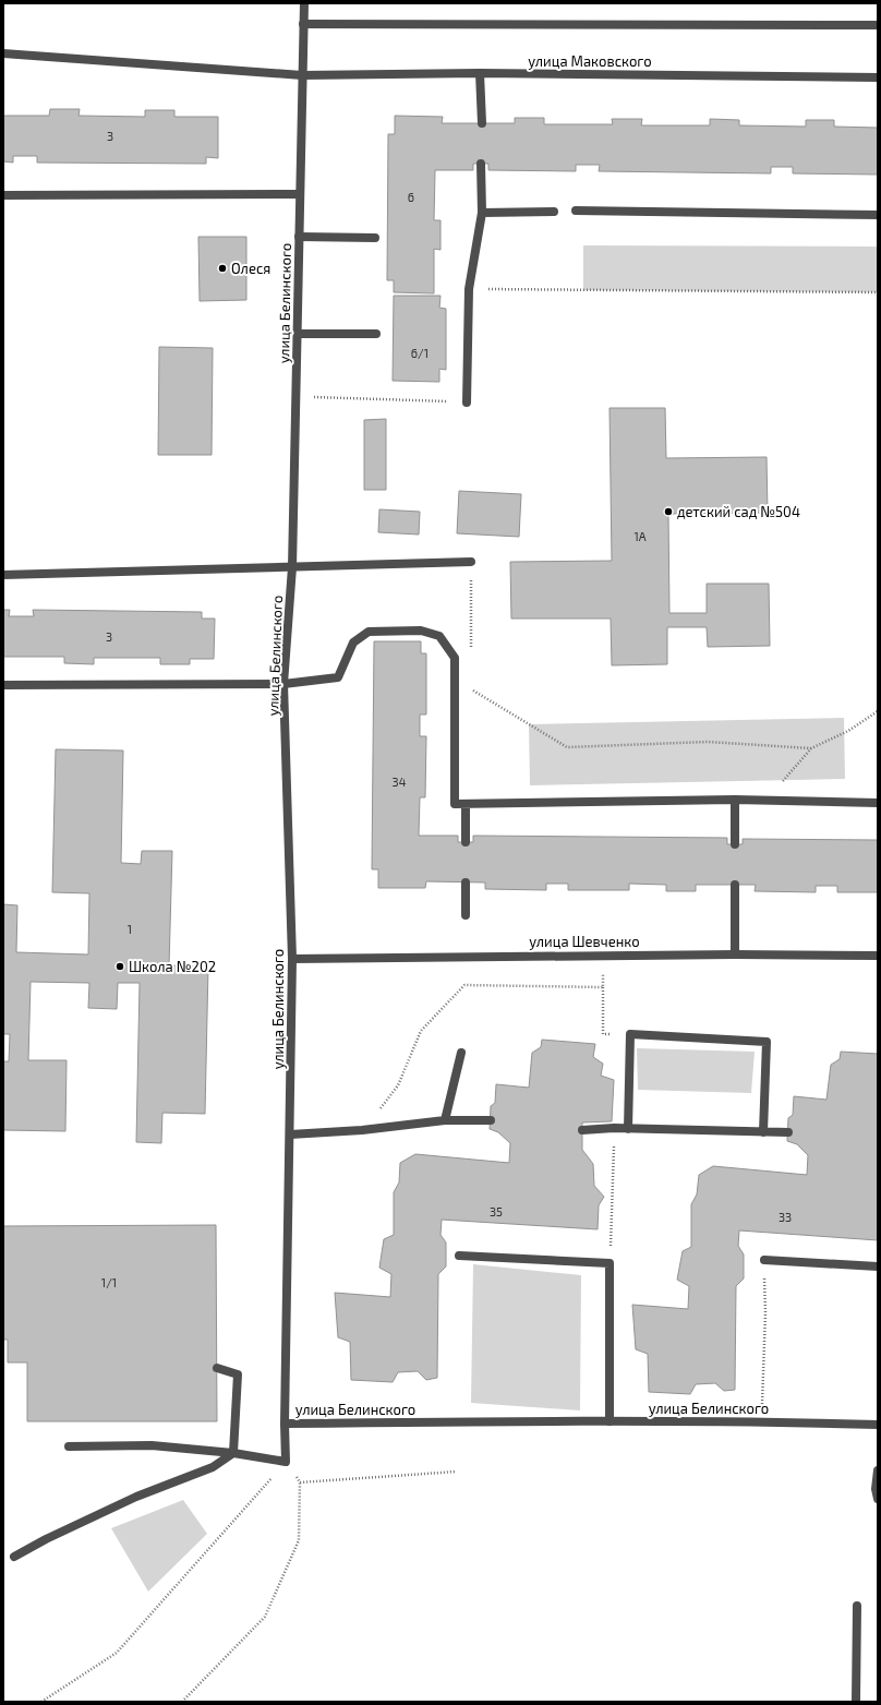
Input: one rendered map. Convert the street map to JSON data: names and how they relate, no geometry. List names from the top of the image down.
{
  "streets": {
    "street": ["улица Маковского", "улица Белинского", "улица Шевченко"]
  },
  "crossings": [
    ["улица Маковского", "улица Белинского"],
    ["улица Белинского", "улица Шевченко"]
  ],
  "places": ["Олеся", "детский сад №504", "Школа №202"],
  "house_numbers": [
    "3",
    "6",
    "6/1",
    "1А",
    "3",
    "34",
    "1",
    "35",
    "33",
    "1/1"
  ]
}
